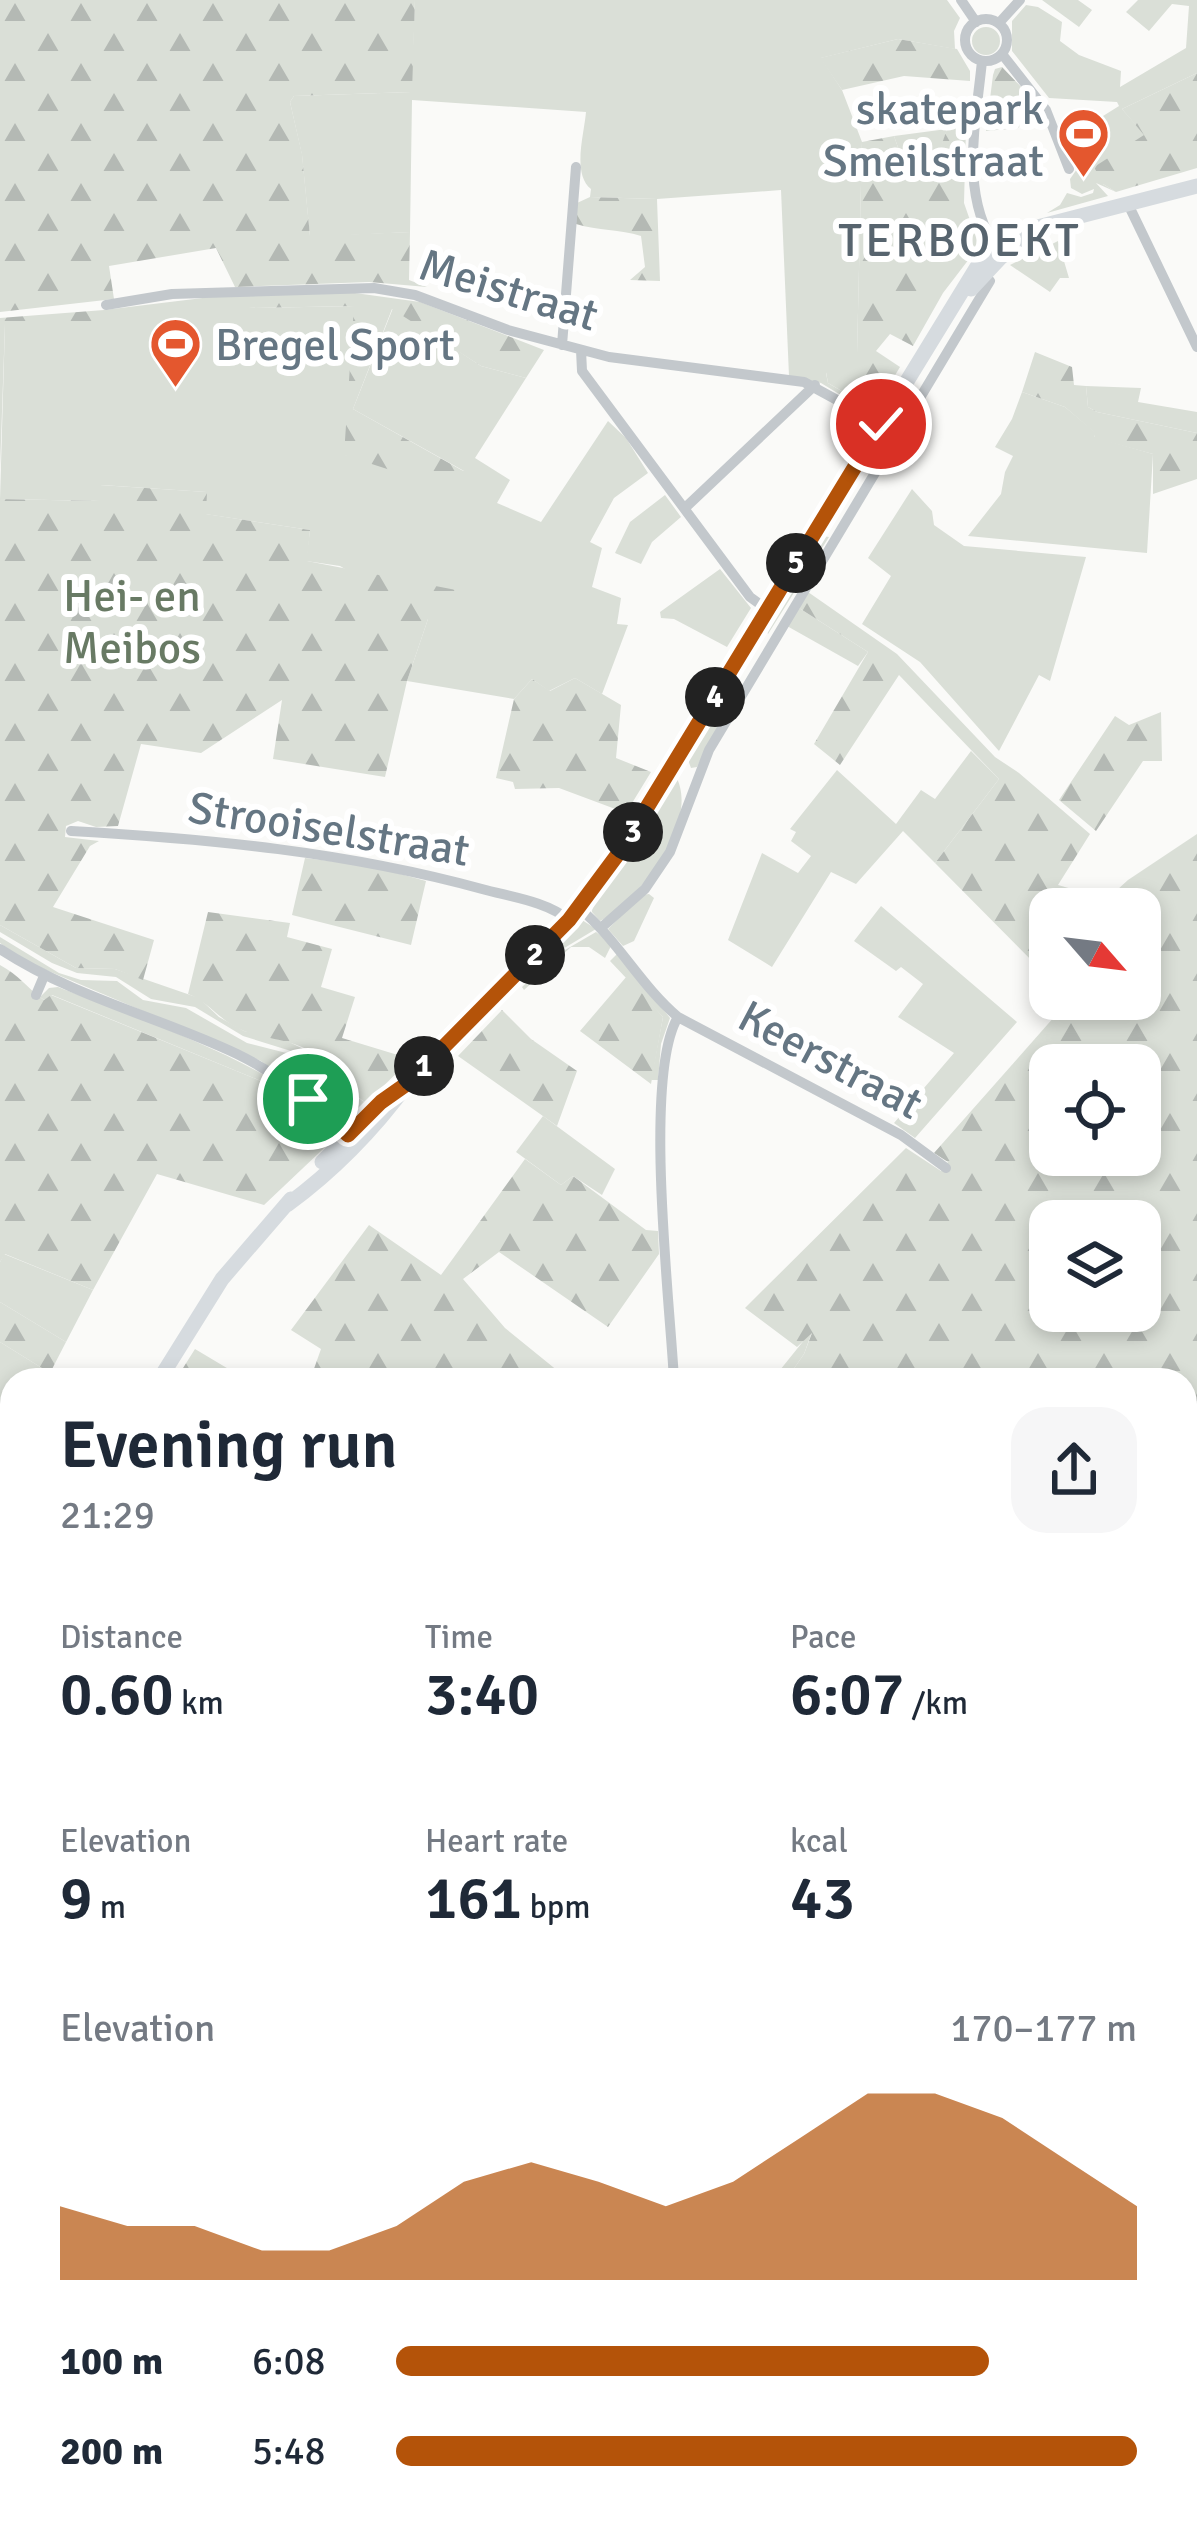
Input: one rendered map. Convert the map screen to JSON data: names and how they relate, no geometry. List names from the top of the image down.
{
  "streets": {
    "street": ["Meistraat", "Strooiselstraat", "Keerstraat"]
  },
  "crossings": [
    ["Strooiselstraat", "Keerstraat"]
  ],
  "districts": ["TERBOEKT"],
  "parks": ["Hei- en Meibos"],
  "places": {
    "sports": ["skatepark Smeilstraat", "Bregel Sport"]
  },
  "north": "bottom right",
  "page": {
    "pins": [
      "5",
      "4",
      "3",
      "2",
      "1"
    ],
    "heading": ["Evening run", "21:29"],
    "stats": [
      ["Distance", "0.60 km"],
      ["Time", "3:40"],
      ["Pace", "6:07 /km"],
      ["Elevation", "9 m"],
      ["Heart rate", "161 bpm"],
      ["kcal", "43"]
    ],
    "chart": ["Elevation", "170–177 m"],
    "list": [
      {
        "name": "100 m",
        "note": "6:08"
      },
      {
        "name": "200 m",
        "note": "5:48"
      }
    ]
  }
}
